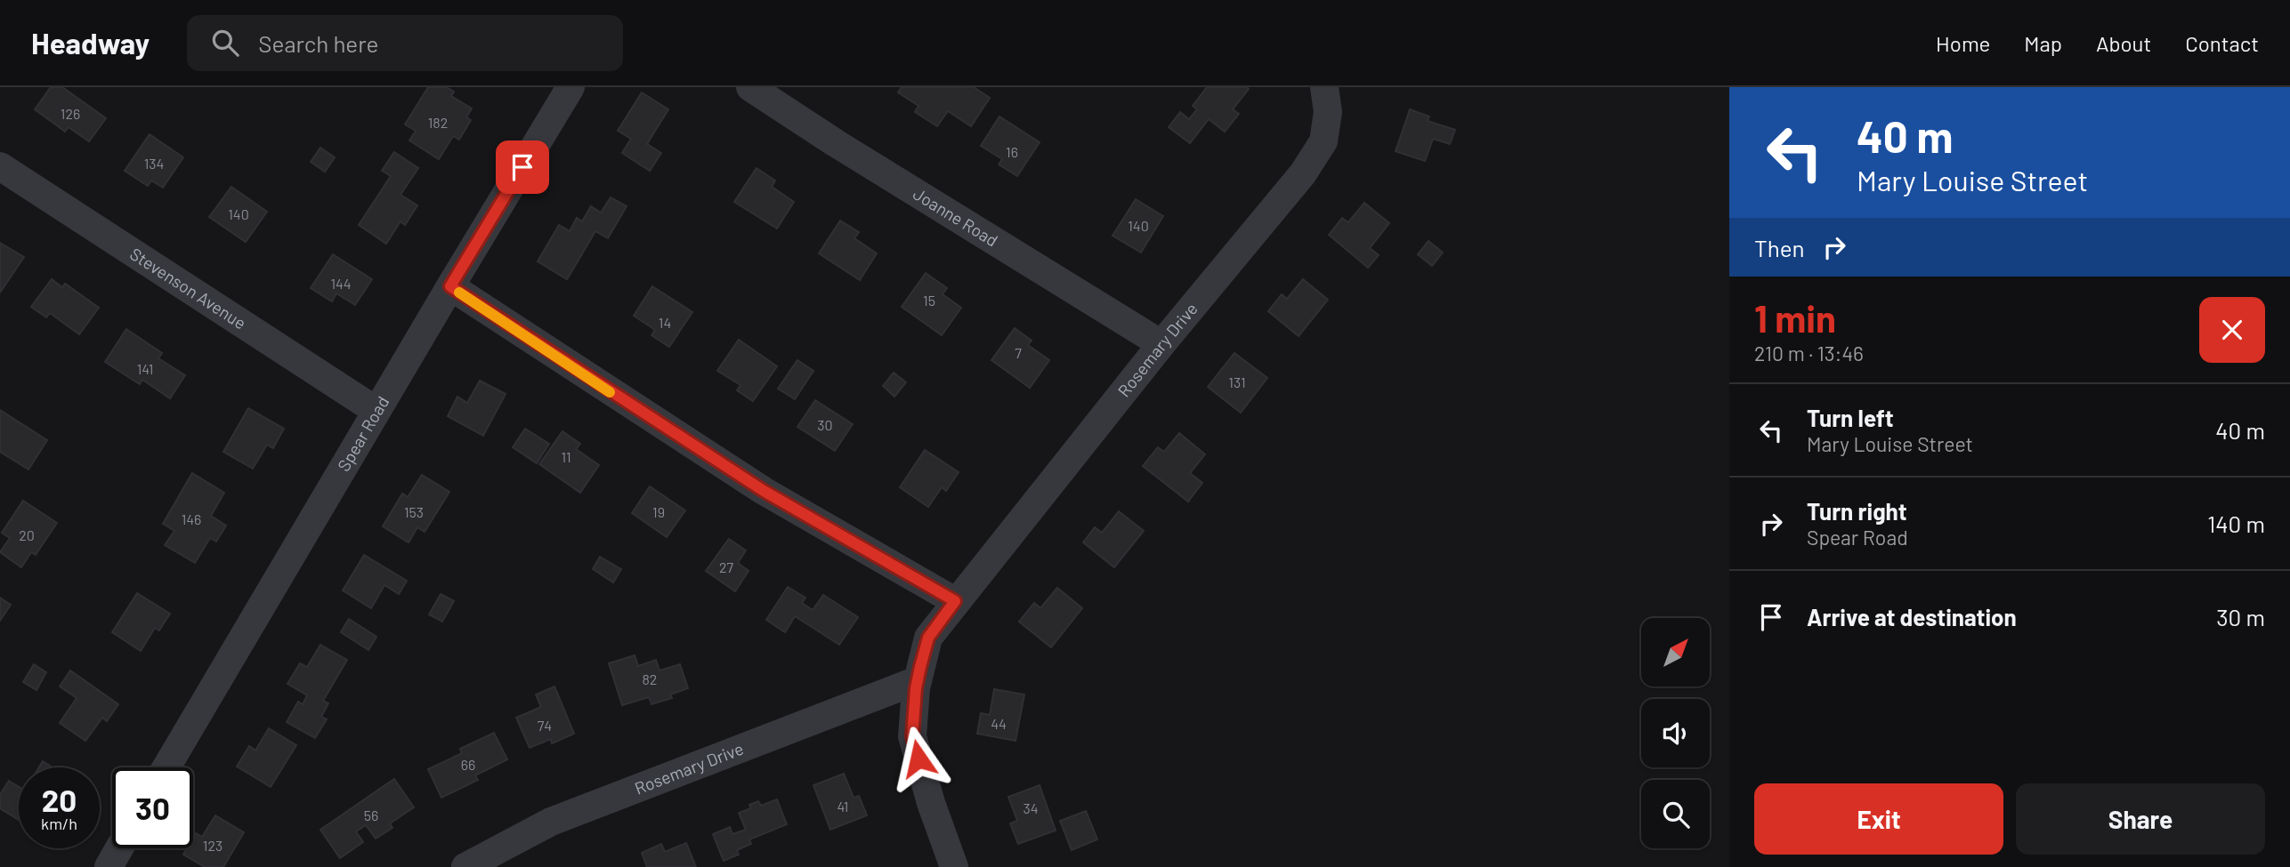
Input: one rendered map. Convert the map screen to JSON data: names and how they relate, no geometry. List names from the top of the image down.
{
  "streets": {
    "street": [
      "Joanne Road",
      "Stevenson Avenue",
      "Rosemary Drive",
      "Spear Road"
    ]
  },
  "crossings": [
    ["Joanne Road", "Rosemary Drive"],
    ["Stevenson Avenue", "Spear Road"]
  ],
  "house_numbers": [
    "126",
    "182",
    "16",
    "134",
    "140",
    "140",
    "144",
    "15",
    "14",
    "7",
    "141",
    "131",
    "30",
    "11",
    "153",
    "19",
    "146",
    "20",
    "27",
    "82",
    "44",
    "74",
    "66",
    "41",
    "34",
    "56",
    "123"
  ],
  "north": "top right",
  "page": {
    "header": "Headway",
    "search": "Search here",
    "nav": [
      "Home",
      "Map",
      "About",
      "Contact"
    ],
    "turn": ["40 m", "Mary Louise Street"],
    "then": "Then",
    "heading": ["1 min", "210 m · 13:46"],
    "list": [
      {
        "name": "Turn left",
        "note": "Mary Louise Street",
        "value": "40 m"
      },
      {
        "name": "Turn right",
        "note": "Spear Road",
        "value": "140 m"
      },
      {
        "name": "Arrive at destination",
        "value": "30 m"
      }
    ],
    "speed": "20 km/h",
    "limit": "30",
    "buttons": ["Exit", "Share"]
  }
}
